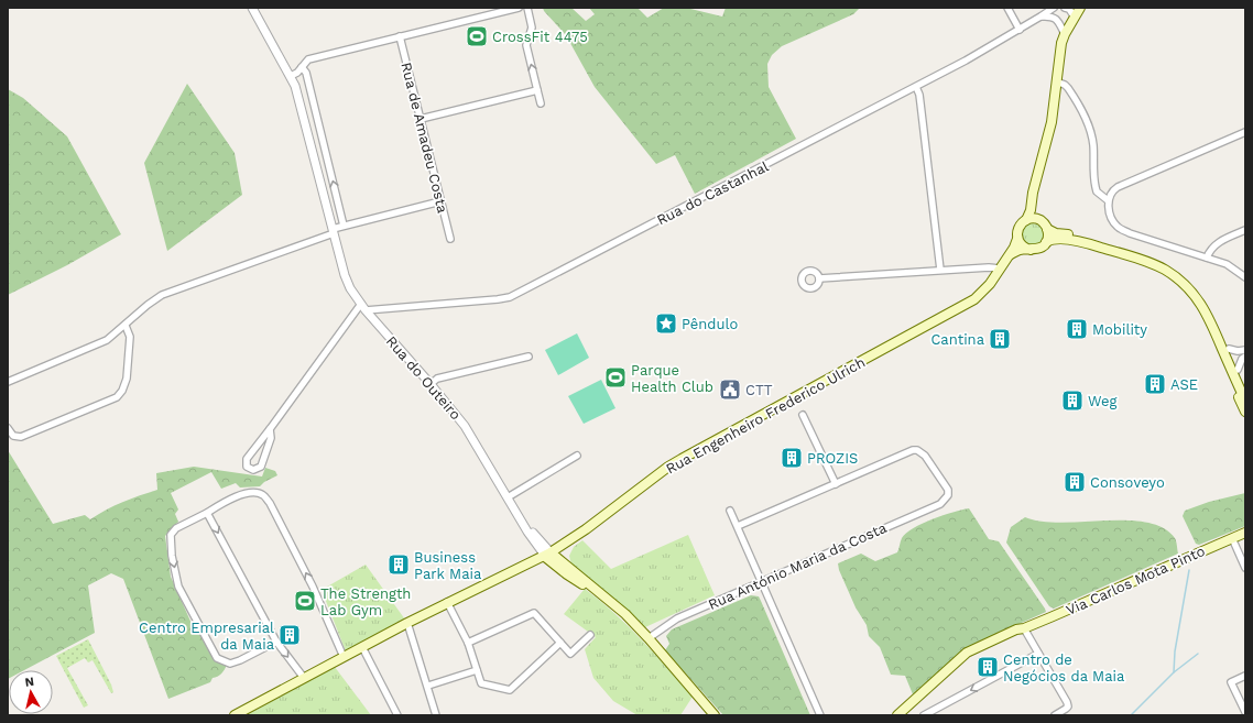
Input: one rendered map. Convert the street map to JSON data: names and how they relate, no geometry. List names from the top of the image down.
{
  "streets": {
    "main road": ["Rua Engenheiro Frederico Ulrich", "Via Carlos Mota Pinto"],
    "street": [
      "Rua de Amadeu Costa",
      "Rua do Castanhal",
      "Rua do Outeiro",
      "Rua António Maria da Costa"
    ]
  },
  "crossings": [
    ["Rua do Castanhal", "Rua do Outeiro"],
    ["Rua do Outeiro", "Rua Engenheiro Frederico Ulrich"]
  ],
  "places": {
    "sports": ["CrossFit 4475", "Parque Health Club", "The Strength Lab Gym"],
    "place": ["Pêndulo"],
    "building": [
      "Mobility",
      "Cantina",
      "ASE",
      "Weg",
      "PROZIS",
      "Consoveyo",
      "Business Park Maia",
      "Centro Empresarial da Maia",
      "Centro de Negócios da Maia"
    ],
    "public building": ["CTT"]
  },
  "north": "top"
}
